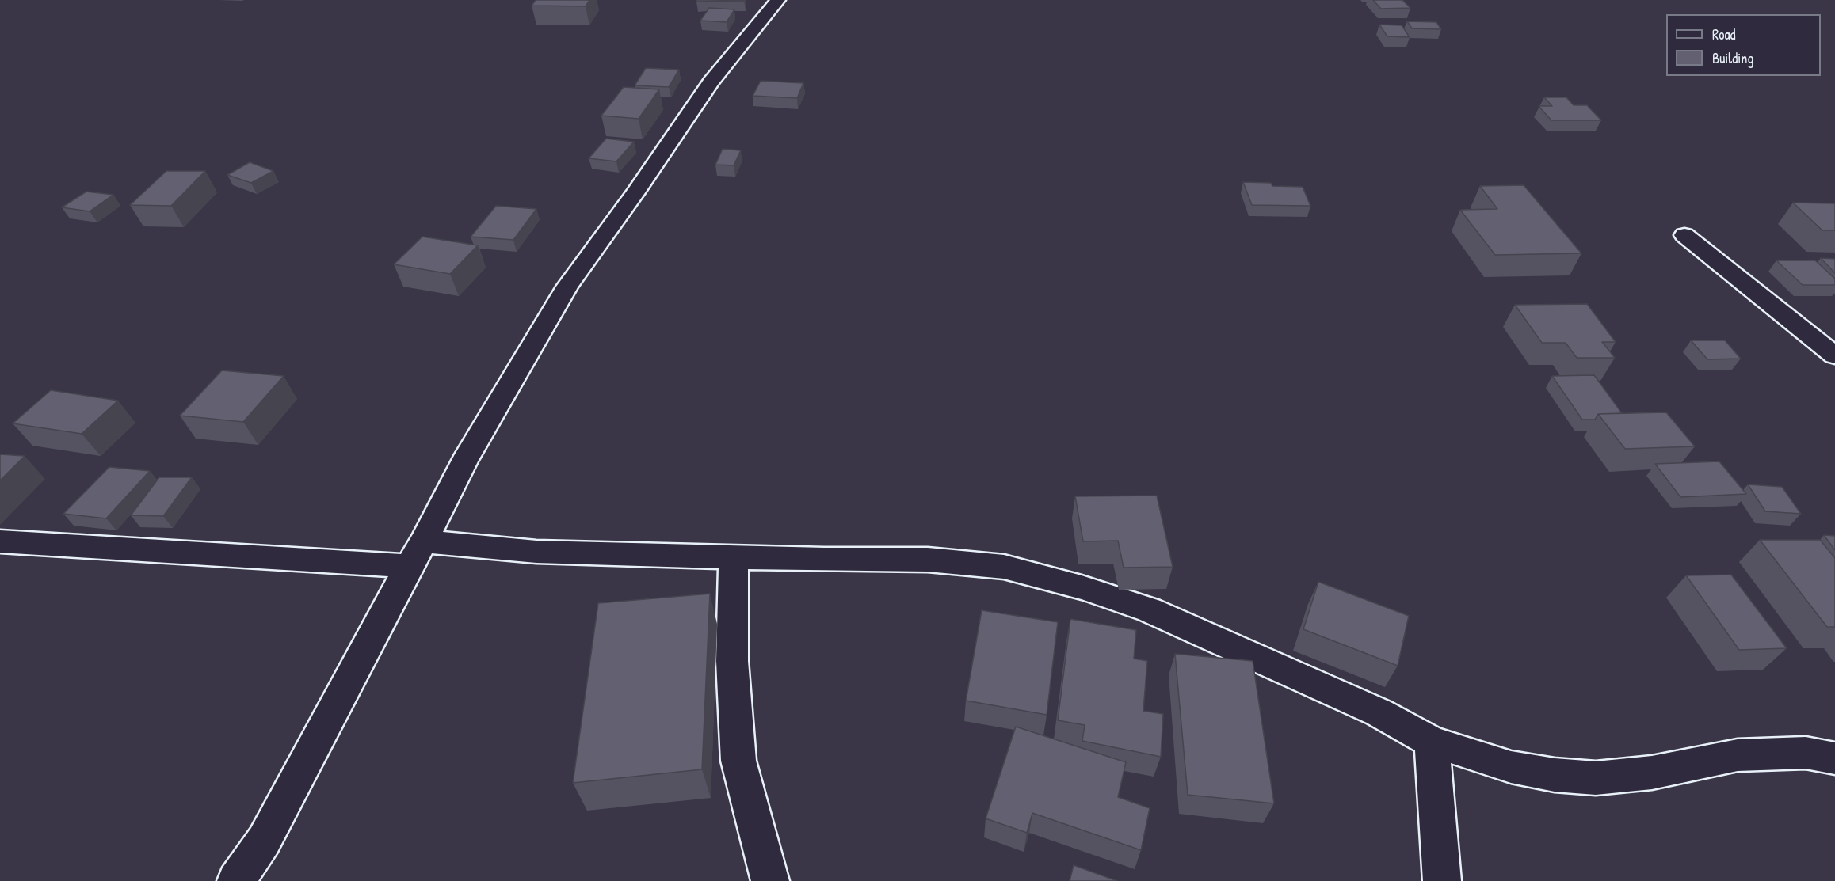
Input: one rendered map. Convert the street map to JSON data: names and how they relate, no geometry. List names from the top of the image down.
{
  "legend": ["Road", "Building"]
}
